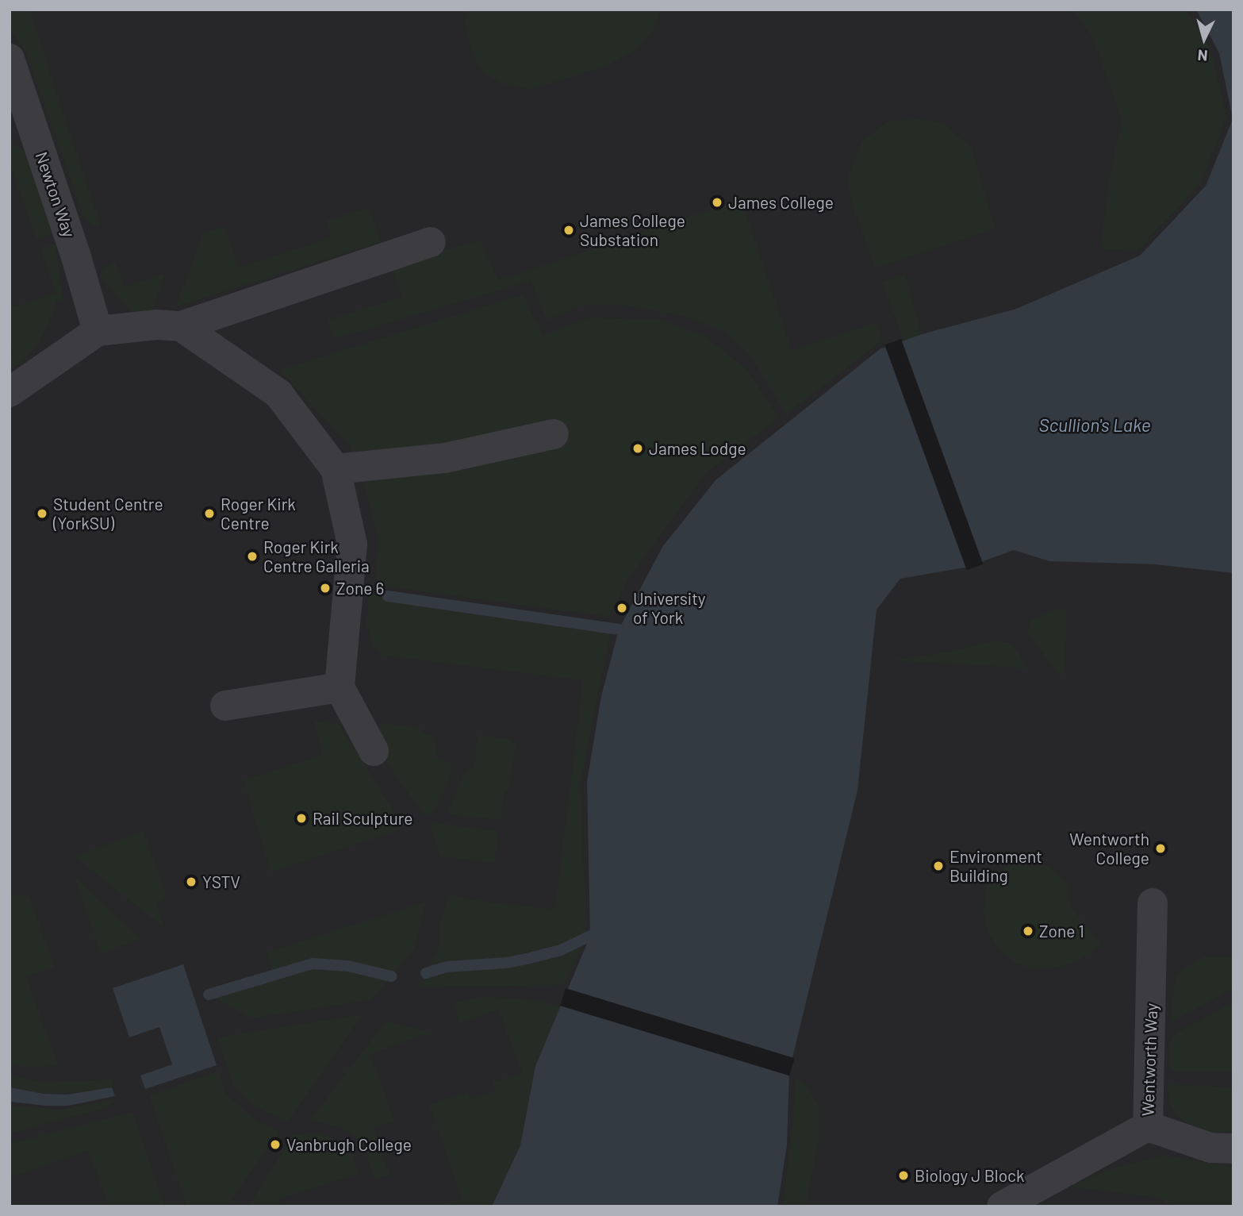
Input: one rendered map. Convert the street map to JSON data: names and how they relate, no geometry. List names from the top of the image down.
{
  "streets": {
    "street": ["Newton Way", "Wentworth Way"]
  },
  "water": ["Scullion's Lake"],
  "places": [
    "James College",
    "James College Substation",
    "James Lodge",
    "Student Centre (YorkSU)",
    "Roger Kirk Centre",
    "Roger Kirk Centre Galleria",
    "Zone 6",
    "University of York",
    "Rail Sculpture",
    "Wentworth College",
    "Environment Building",
    "YSTV",
    "Zone 1",
    "Vanbrugh College",
    "Biology J Block"
  ],
  "north": "bottom"
}
